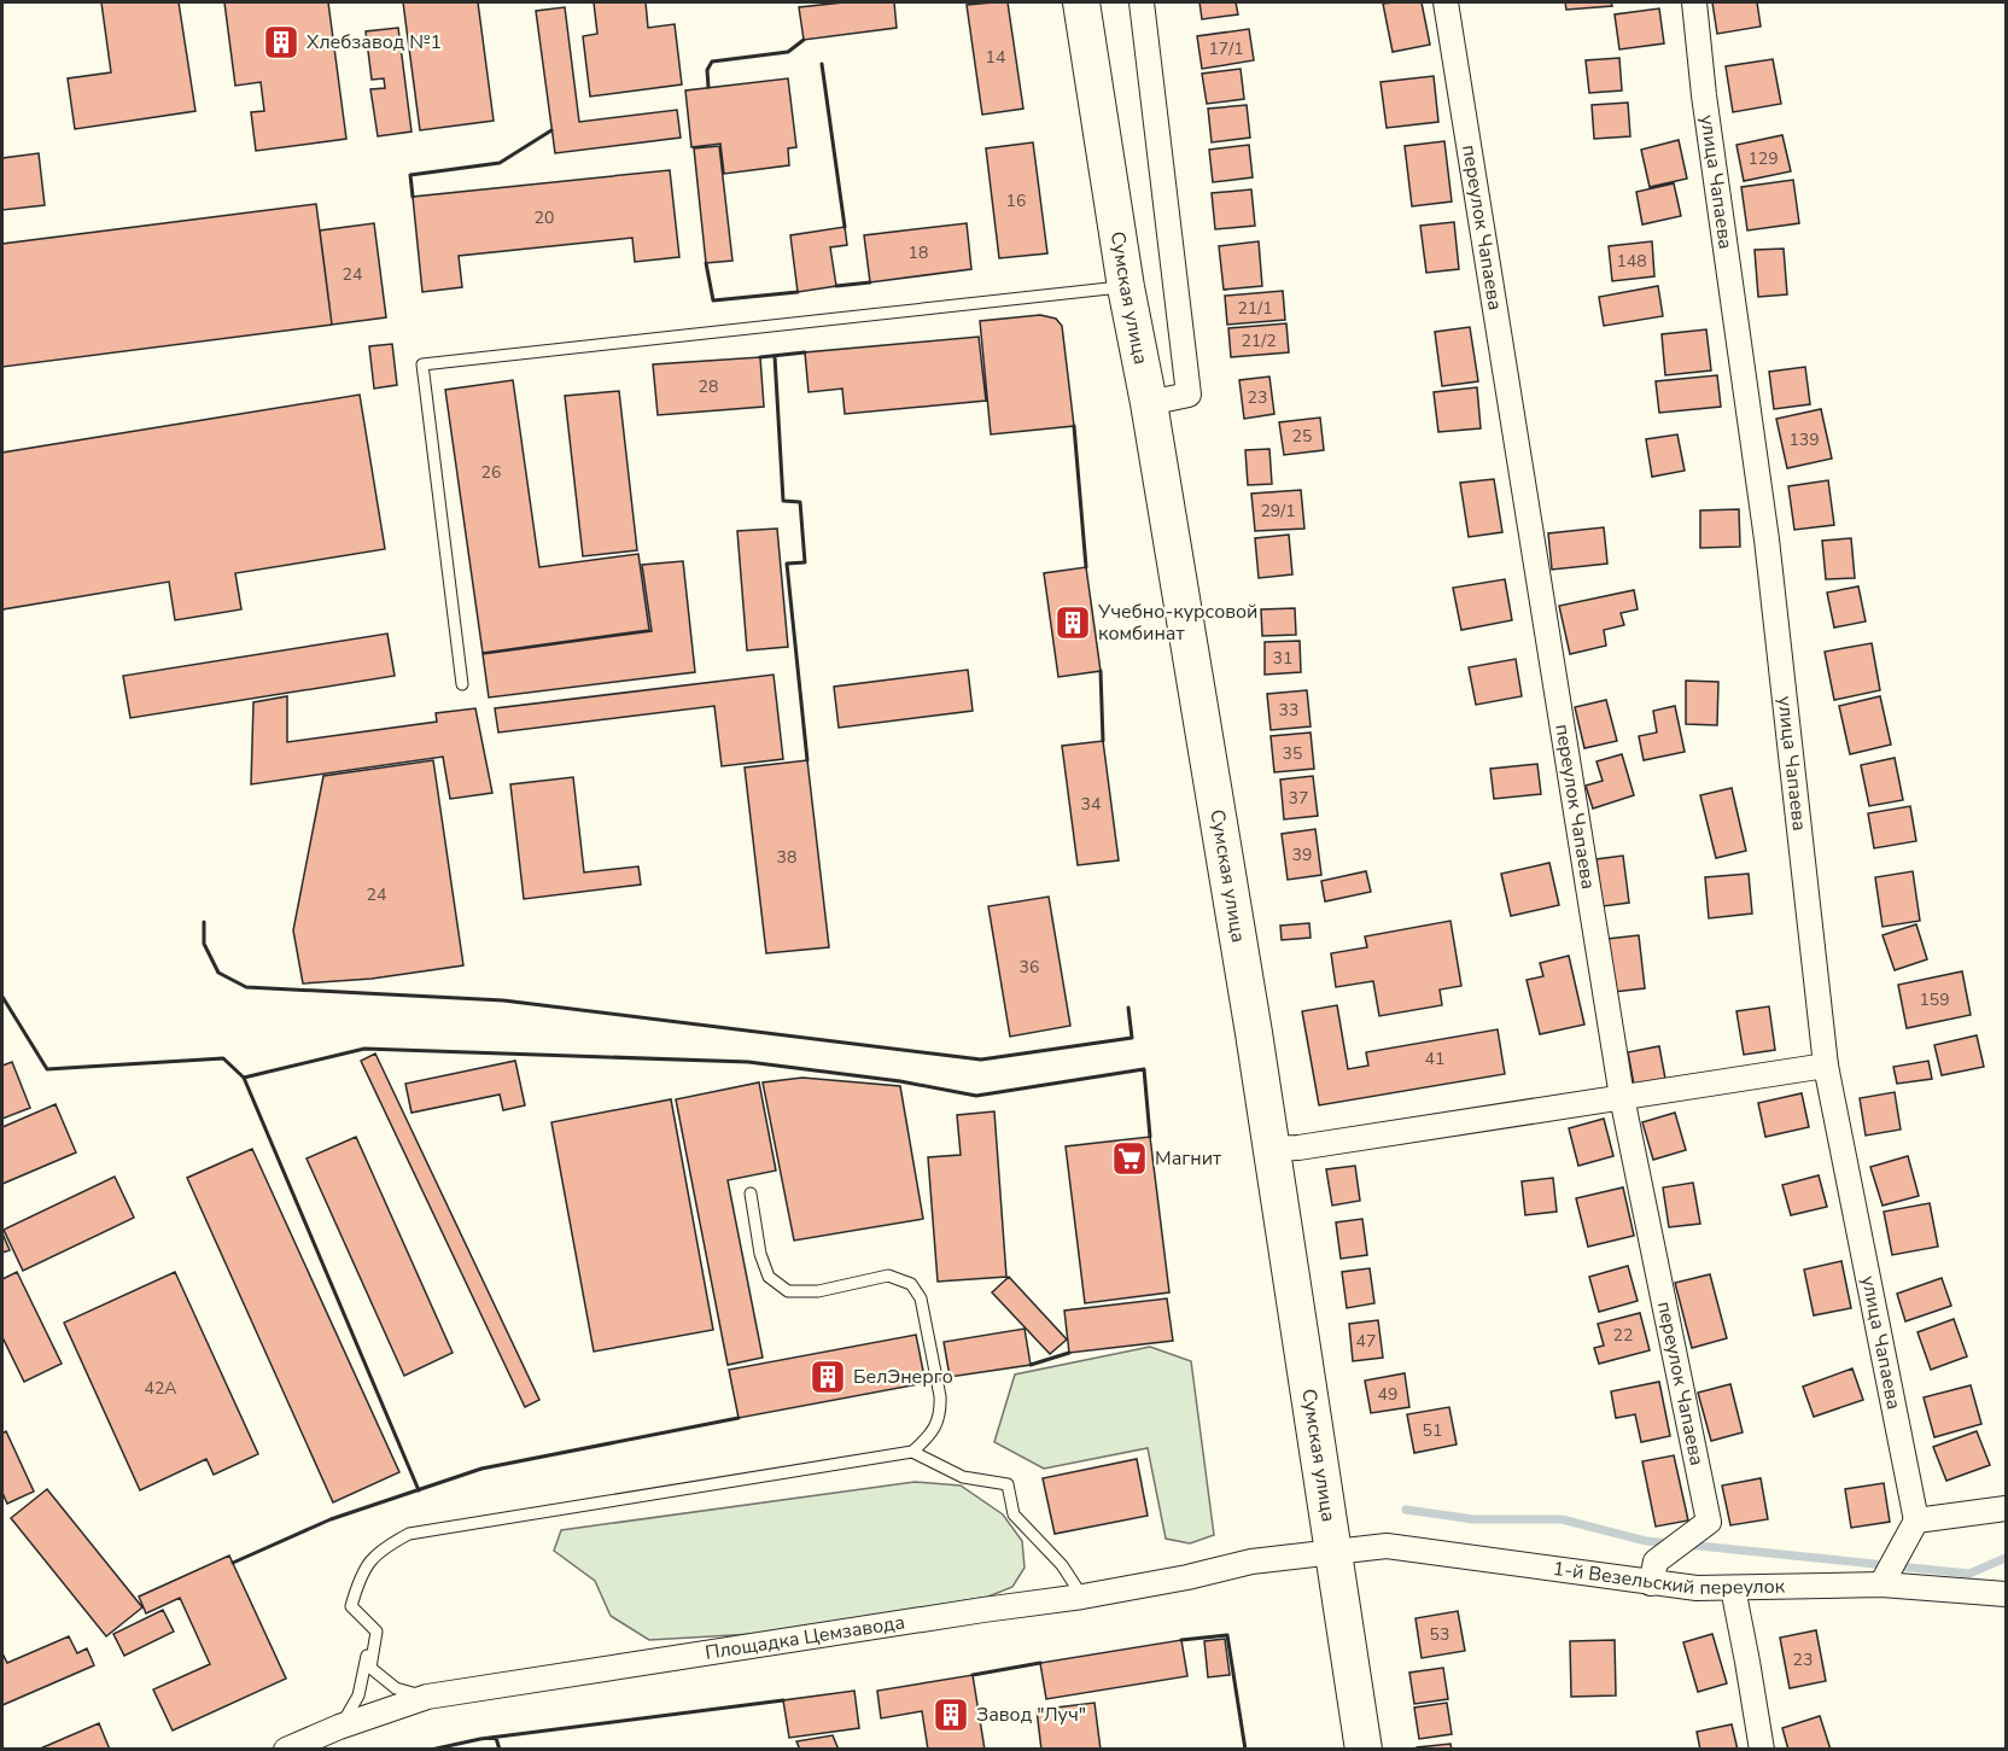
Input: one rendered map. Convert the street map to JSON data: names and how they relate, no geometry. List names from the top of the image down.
{
  "streets": {
    "main road": ["Сумская улица"],
    "street": [
      "улица Чапаева",
      "переулок Чапаева",
      "1-й Везельский переулок",
      "Площадка Цемзавода"
    ]
  },
  "crossings": [
    ["переулок Чапаева", "1-й Везельский переулок"],
    ["Сумская улица", "1-й Везельский переулок"],
    ["Сумская улица", "Площадка Цемзавода"],
    ["1-й Везельский переулок", "Площадка Цемзавода"]
  ],
  "places": {
    "building": [
      "Хлебзавод №1",
      "Учебно-курсовой комбинат",
      "БелЭнерго",
      "Завод \"Луч\""
    ],
    "supermarket": ["Магнит"]
  },
  "house_numbers": [
    "17/1",
    "14",
    "129",
    "16",
    "20",
    "18",
    "148",
    "24",
    "21/1",
    "21/2",
    "28",
    "23",
    "25",
    "139",
    "26",
    "29/1",
    "31",
    "33",
    "35",
    "37",
    "34",
    "39",
    "38",
    "24",
    "36",
    "159",
    "41",
    "22",
    "47",
    "42А",
    "49",
    "51",
    "53",
    "23"
  ]
}
